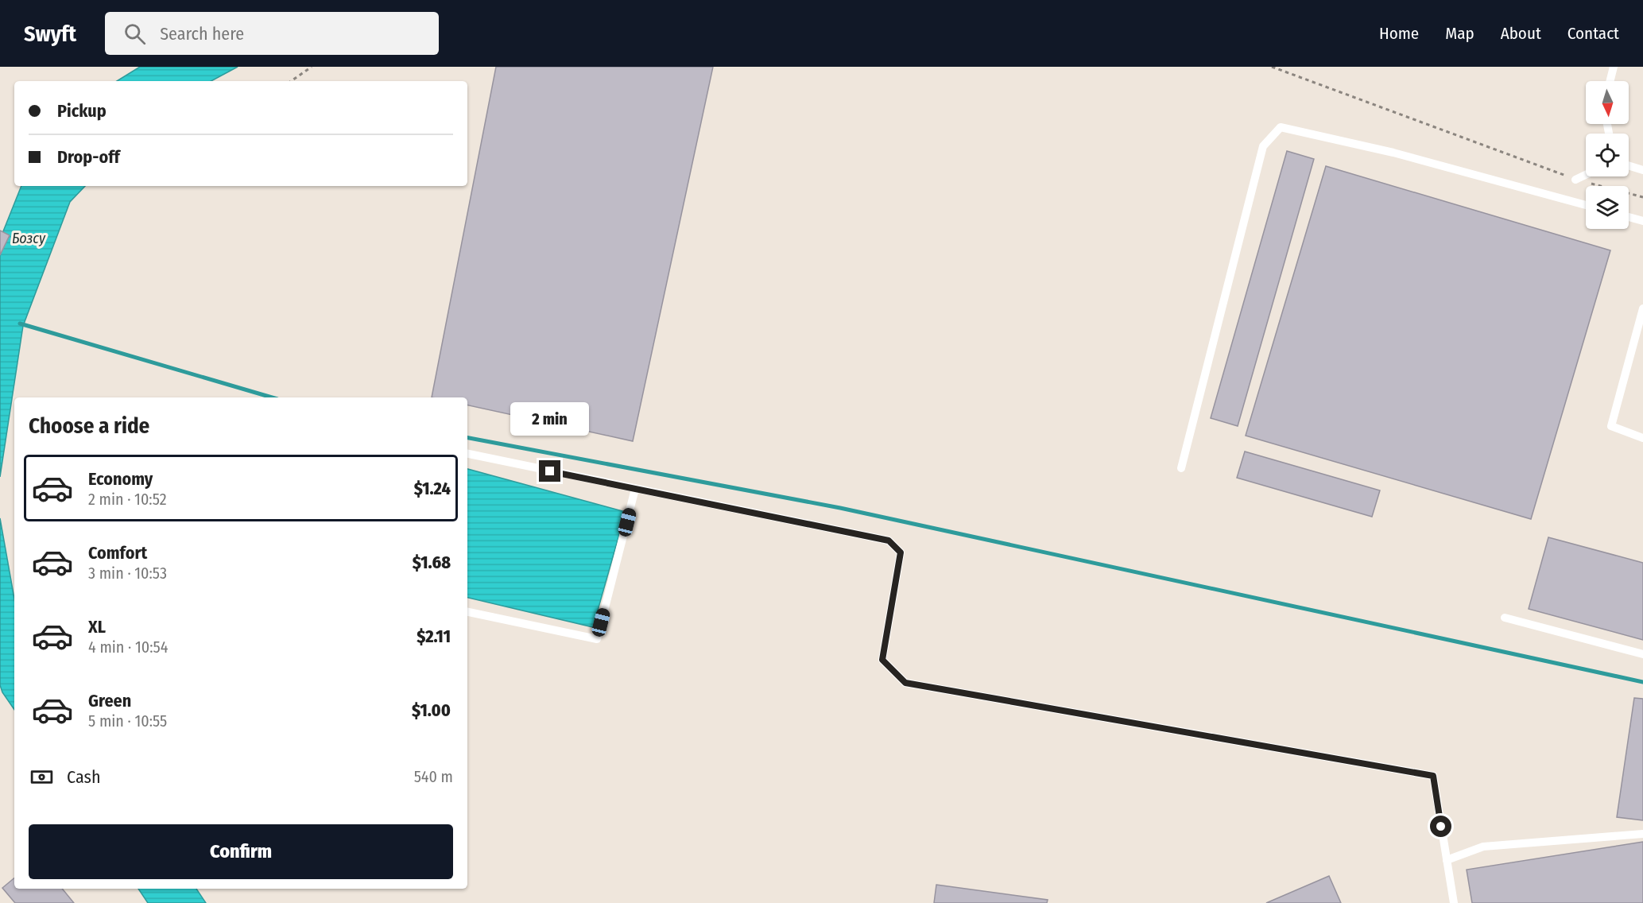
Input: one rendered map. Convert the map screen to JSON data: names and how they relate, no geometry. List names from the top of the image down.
{
  "water": ["Бозсу"],
  "north": "bottom",
  "page": {
    "header": "Swyft",
    "search": "Search here",
    "nav": [
      "Home",
      "Map",
      "About",
      "Contact"
    ],
    "banner": ["Pickup", "Drop-off"],
    "heading": "Choose a ride",
    "bubble": "2 min",
    "list": [
      {
        "name": "Economy",
        "note": "2 min · 10:52",
        "value": "$1.24"
      },
      {
        "name": "Comfort",
        "note": "3 min · 10:53",
        "value": "$1.68"
      },
      {
        "name": "XL",
        "note": "4 min · 10:54",
        "value": "$2.11"
      },
      {
        "name": "Green",
        "note": "5 min · 10:55",
        "value": "$1.00"
      }
    ],
    "pay": ["Cash", "540 m"],
    "buttons": "Confirm"
  }
}
